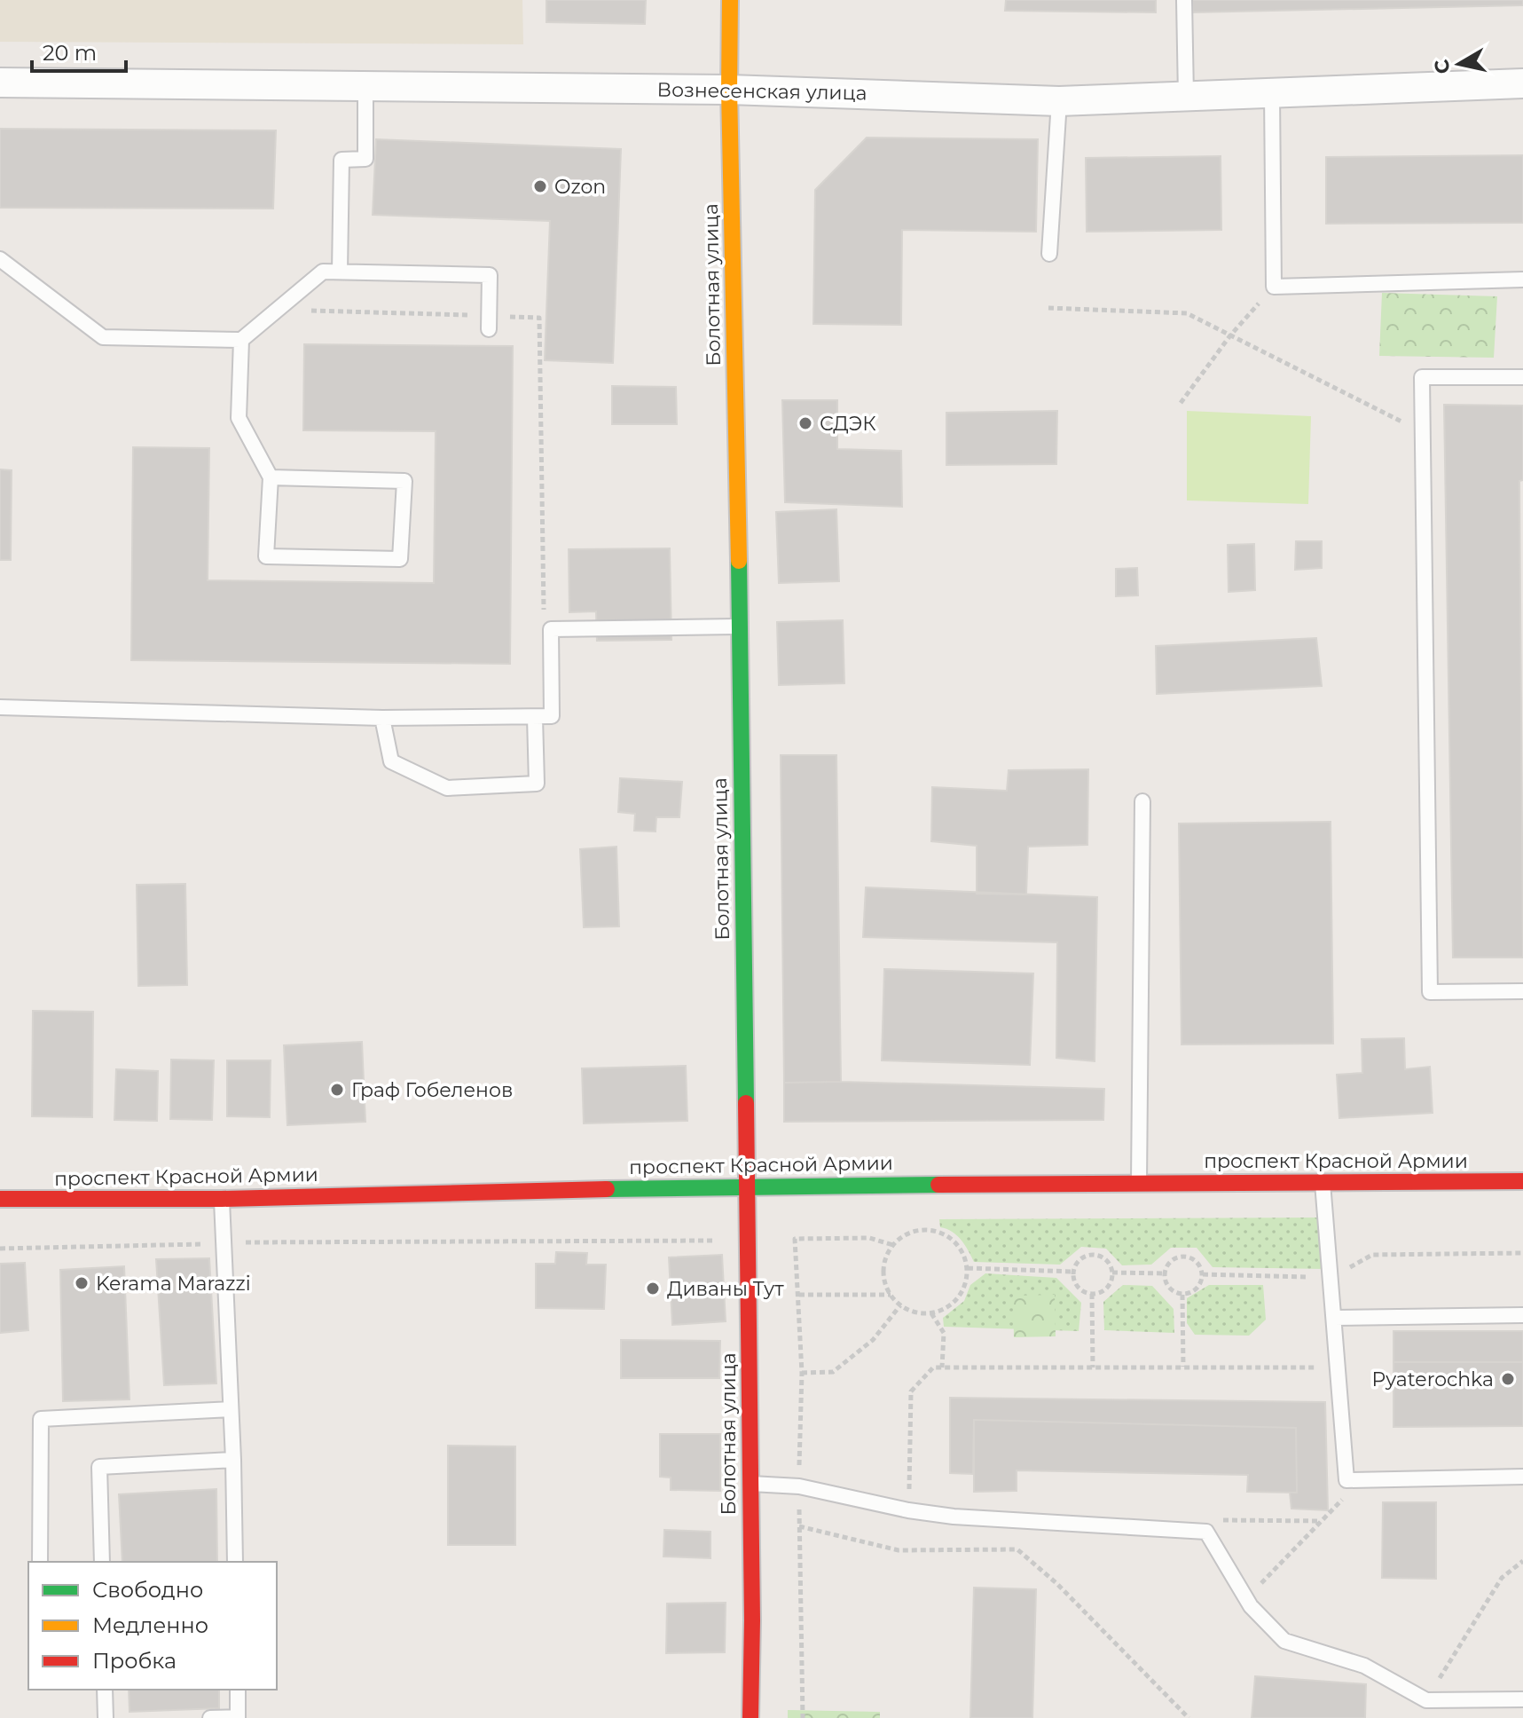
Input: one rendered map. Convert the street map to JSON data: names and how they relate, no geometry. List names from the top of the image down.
{
  "streets": {
    "street": ["Вознесенская улица", "Болотная улица", "проспект Красной Армии"]
  },
  "crossings": [
    ["Вознесенская улица", "Болотная улица"],
    ["Болотная улица", "проспект Красной Армии"]
  ],
  "places": [
    "Ozon",
    "СДЭК",
    "Граф Гобеленов",
    "Kerama Marazzi",
    "Диваны Тут",
    "Pyaterochka"
  ],
  "legend": ["Свободно", "Медленно", "Пробка"],
  "scale_bar": "20 m",
  "north": "left"
}
